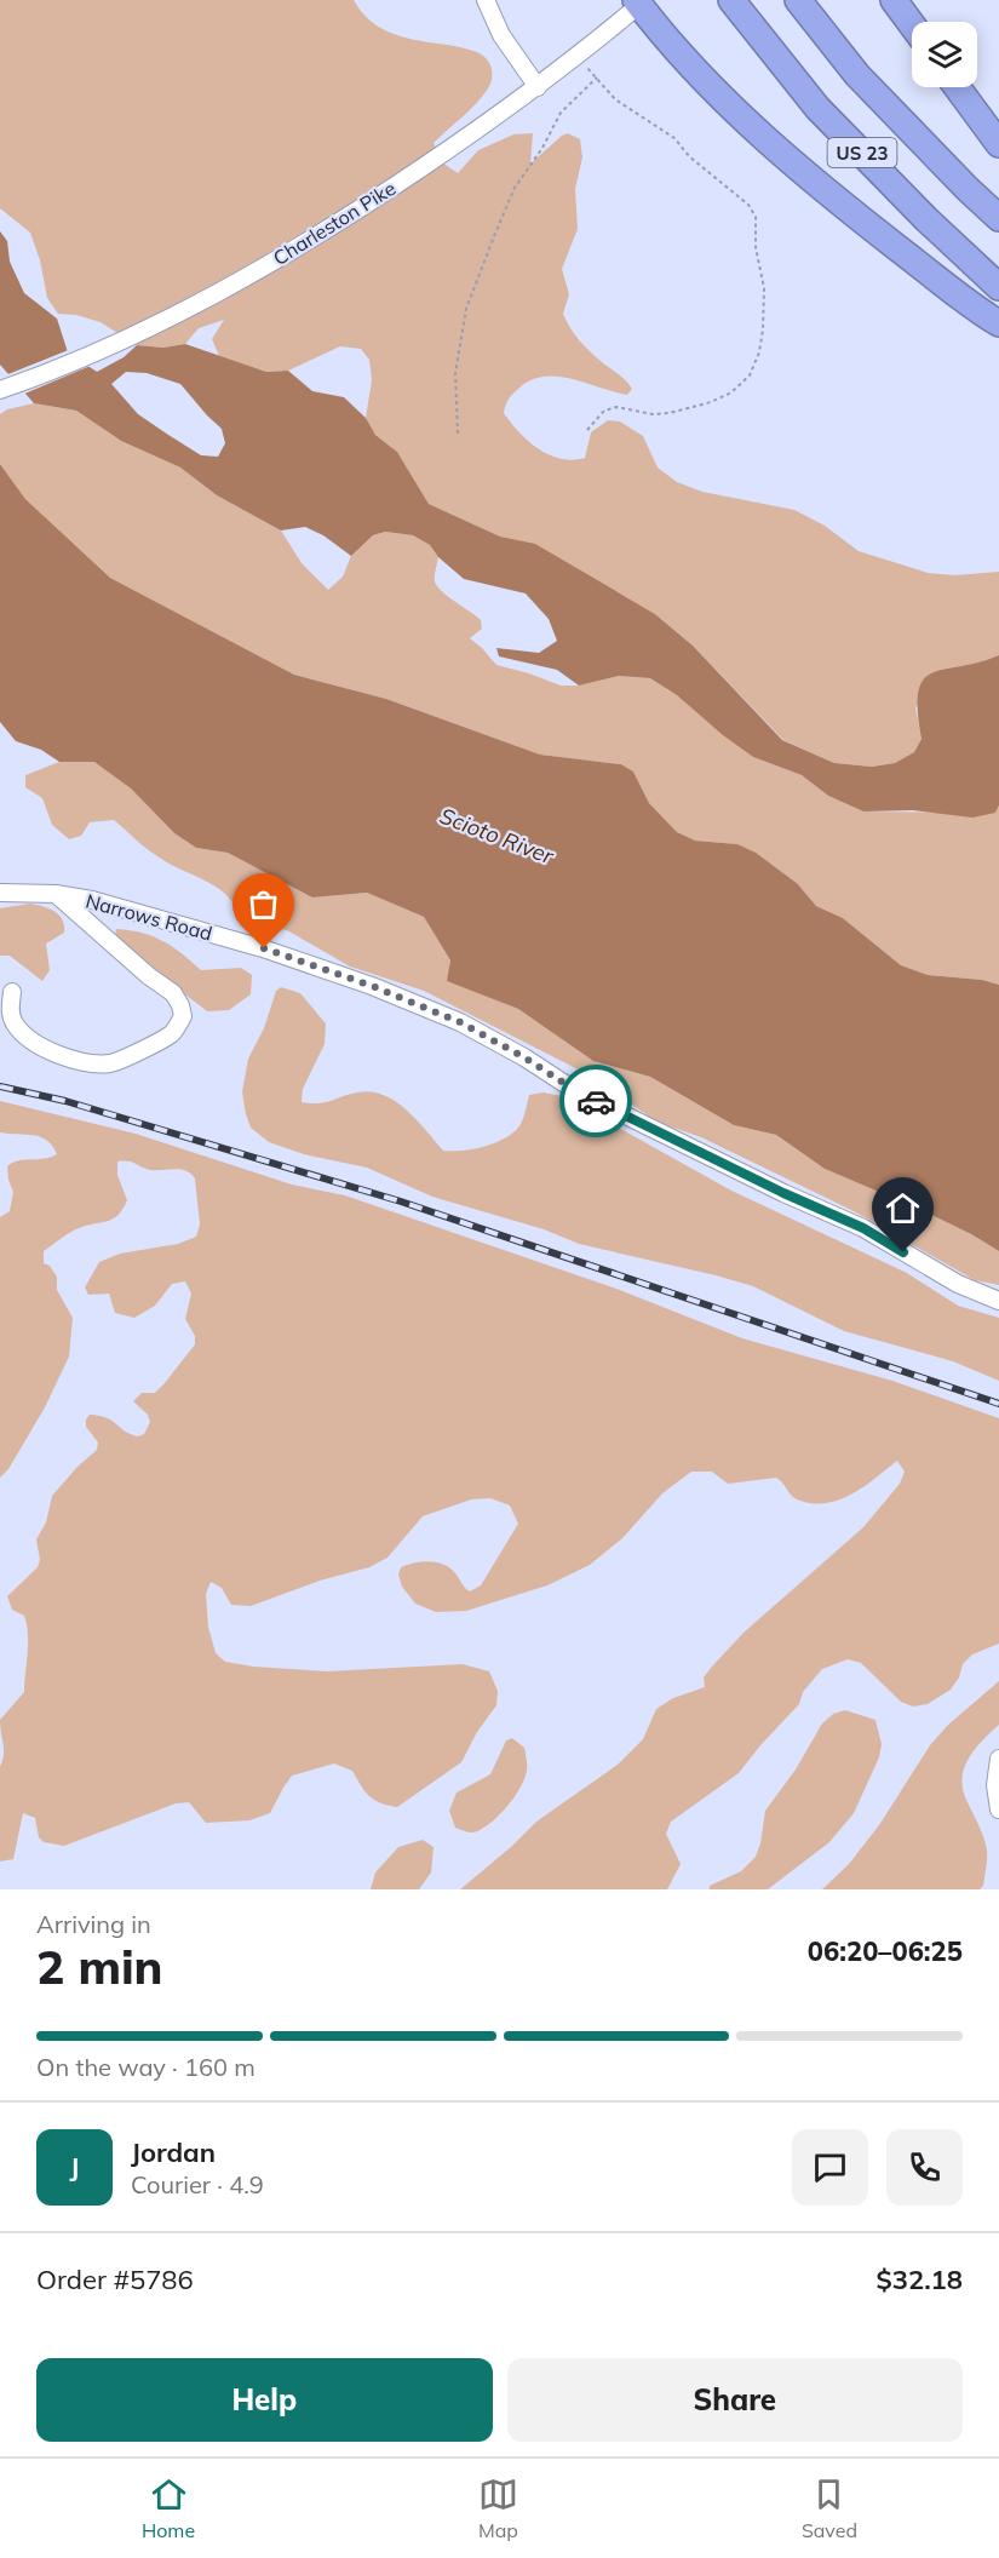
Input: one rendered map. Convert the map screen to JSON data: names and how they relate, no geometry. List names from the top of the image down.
{
  "streets": {
    "highway": ["US 23"],
    "street": ["Charleston Pike", "Narrows Road"]
  },
  "water": ["Scioto River"],
  "page": {
    "heading": ["2 min", "Arriving in", "06:20–06:25"],
    "panel": [
      "Jordan",
      "Courier · 4.9",
      "Order #5786",
      "$32.18"
    ],
    "bar": "On the way · 160 m",
    "round": "J",
    "buttons": ["Help", "Share"],
    "tabs": ["Home", "Map", "Saved"]
  }
}
